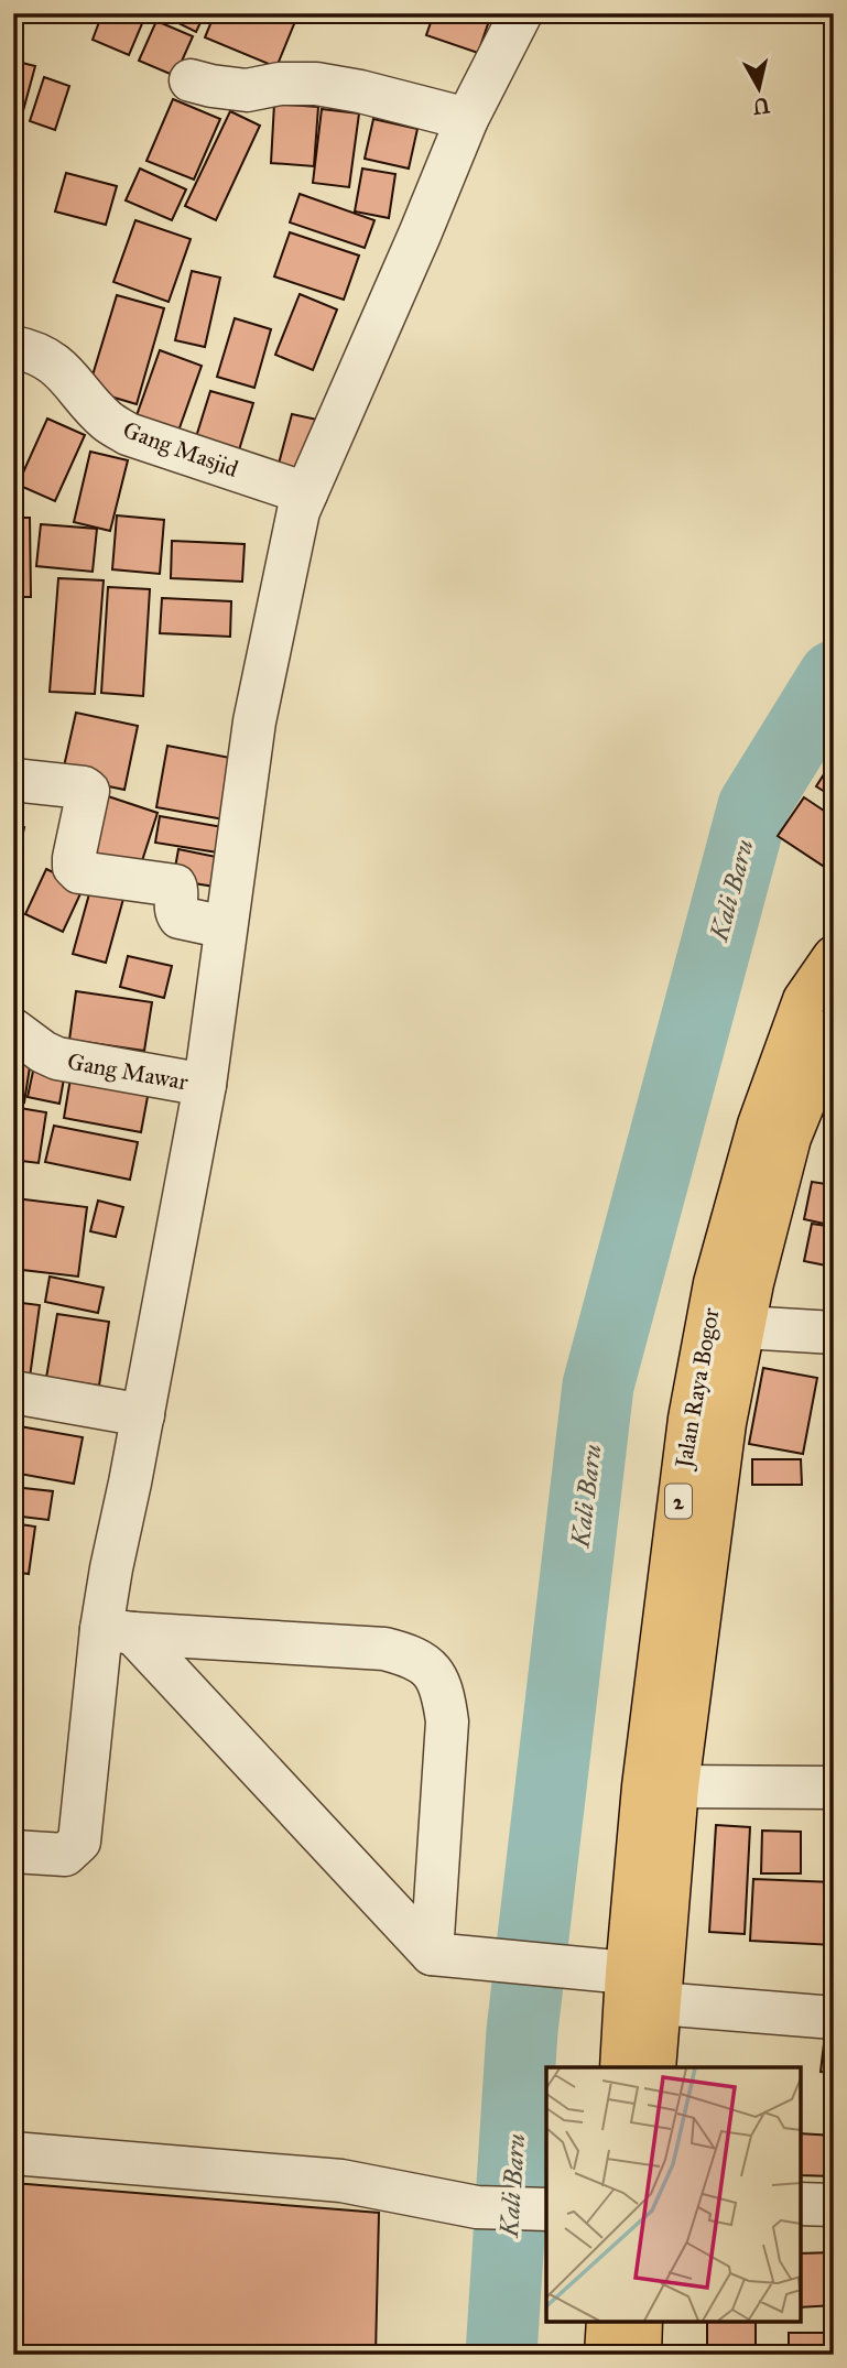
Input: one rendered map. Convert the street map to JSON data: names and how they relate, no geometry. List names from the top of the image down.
{
  "streets": {
    "highway": ["Jalan Raya Bogor", "2"],
    "street": ["Gang Masjid", "Gang Mawar"]
  },
  "water": ["Kali Baru"],
  "north": "bottom"
}
